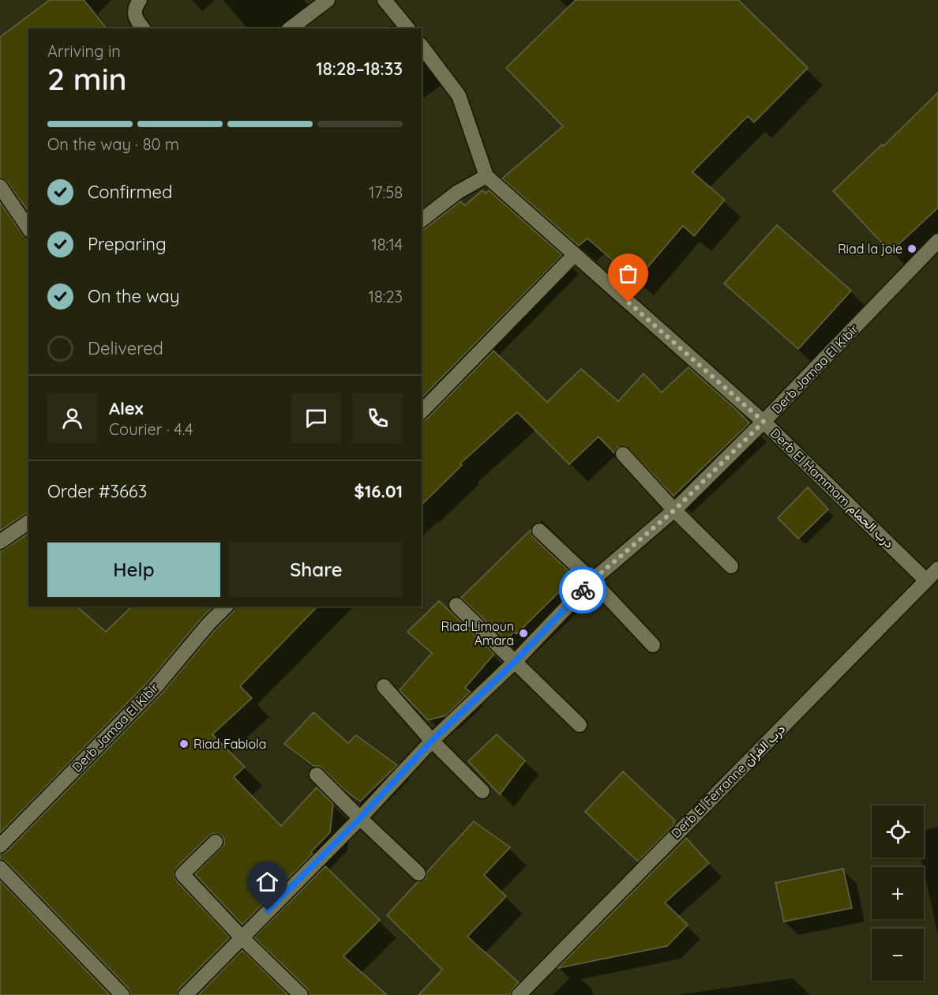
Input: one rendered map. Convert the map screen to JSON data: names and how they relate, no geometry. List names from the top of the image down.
{
  "streets": {
    "street": ["Derb Jamaa El Kibir", "Derb El Hammam درب الحمام", "Derb El Ferranne درب الفران"]
  },
  "crossings": [
    ["Derb Jamaa El Kibir", "Derb El Hammam درب الحمام"],
    ["Derb El Hammam درب الحمام", "Derb El Ferranne درب الفران"]
  ],
  "places": ["Riad la joie", "Riad Limoun Amara", "Riad Fabiola"],
  "page": {
    "heading": ["2 min", "Arriving in", "18:28–18:33"],
    "panel": [
      "Alex",
      "Courier · 4.4",
      "Order #3663",
      "$16.01"
    ],
    "bar": "On the way · 80 m",
    "list": [
      ["Confirmed", "17:58"],
      ["Preparing", "18:14"],
      ["On the way", "18:23"],
      "Delivered"
    ],
    "buttons": ["Help", "Share"],
    "map_buttons": ["+", "−"]
  }
}
